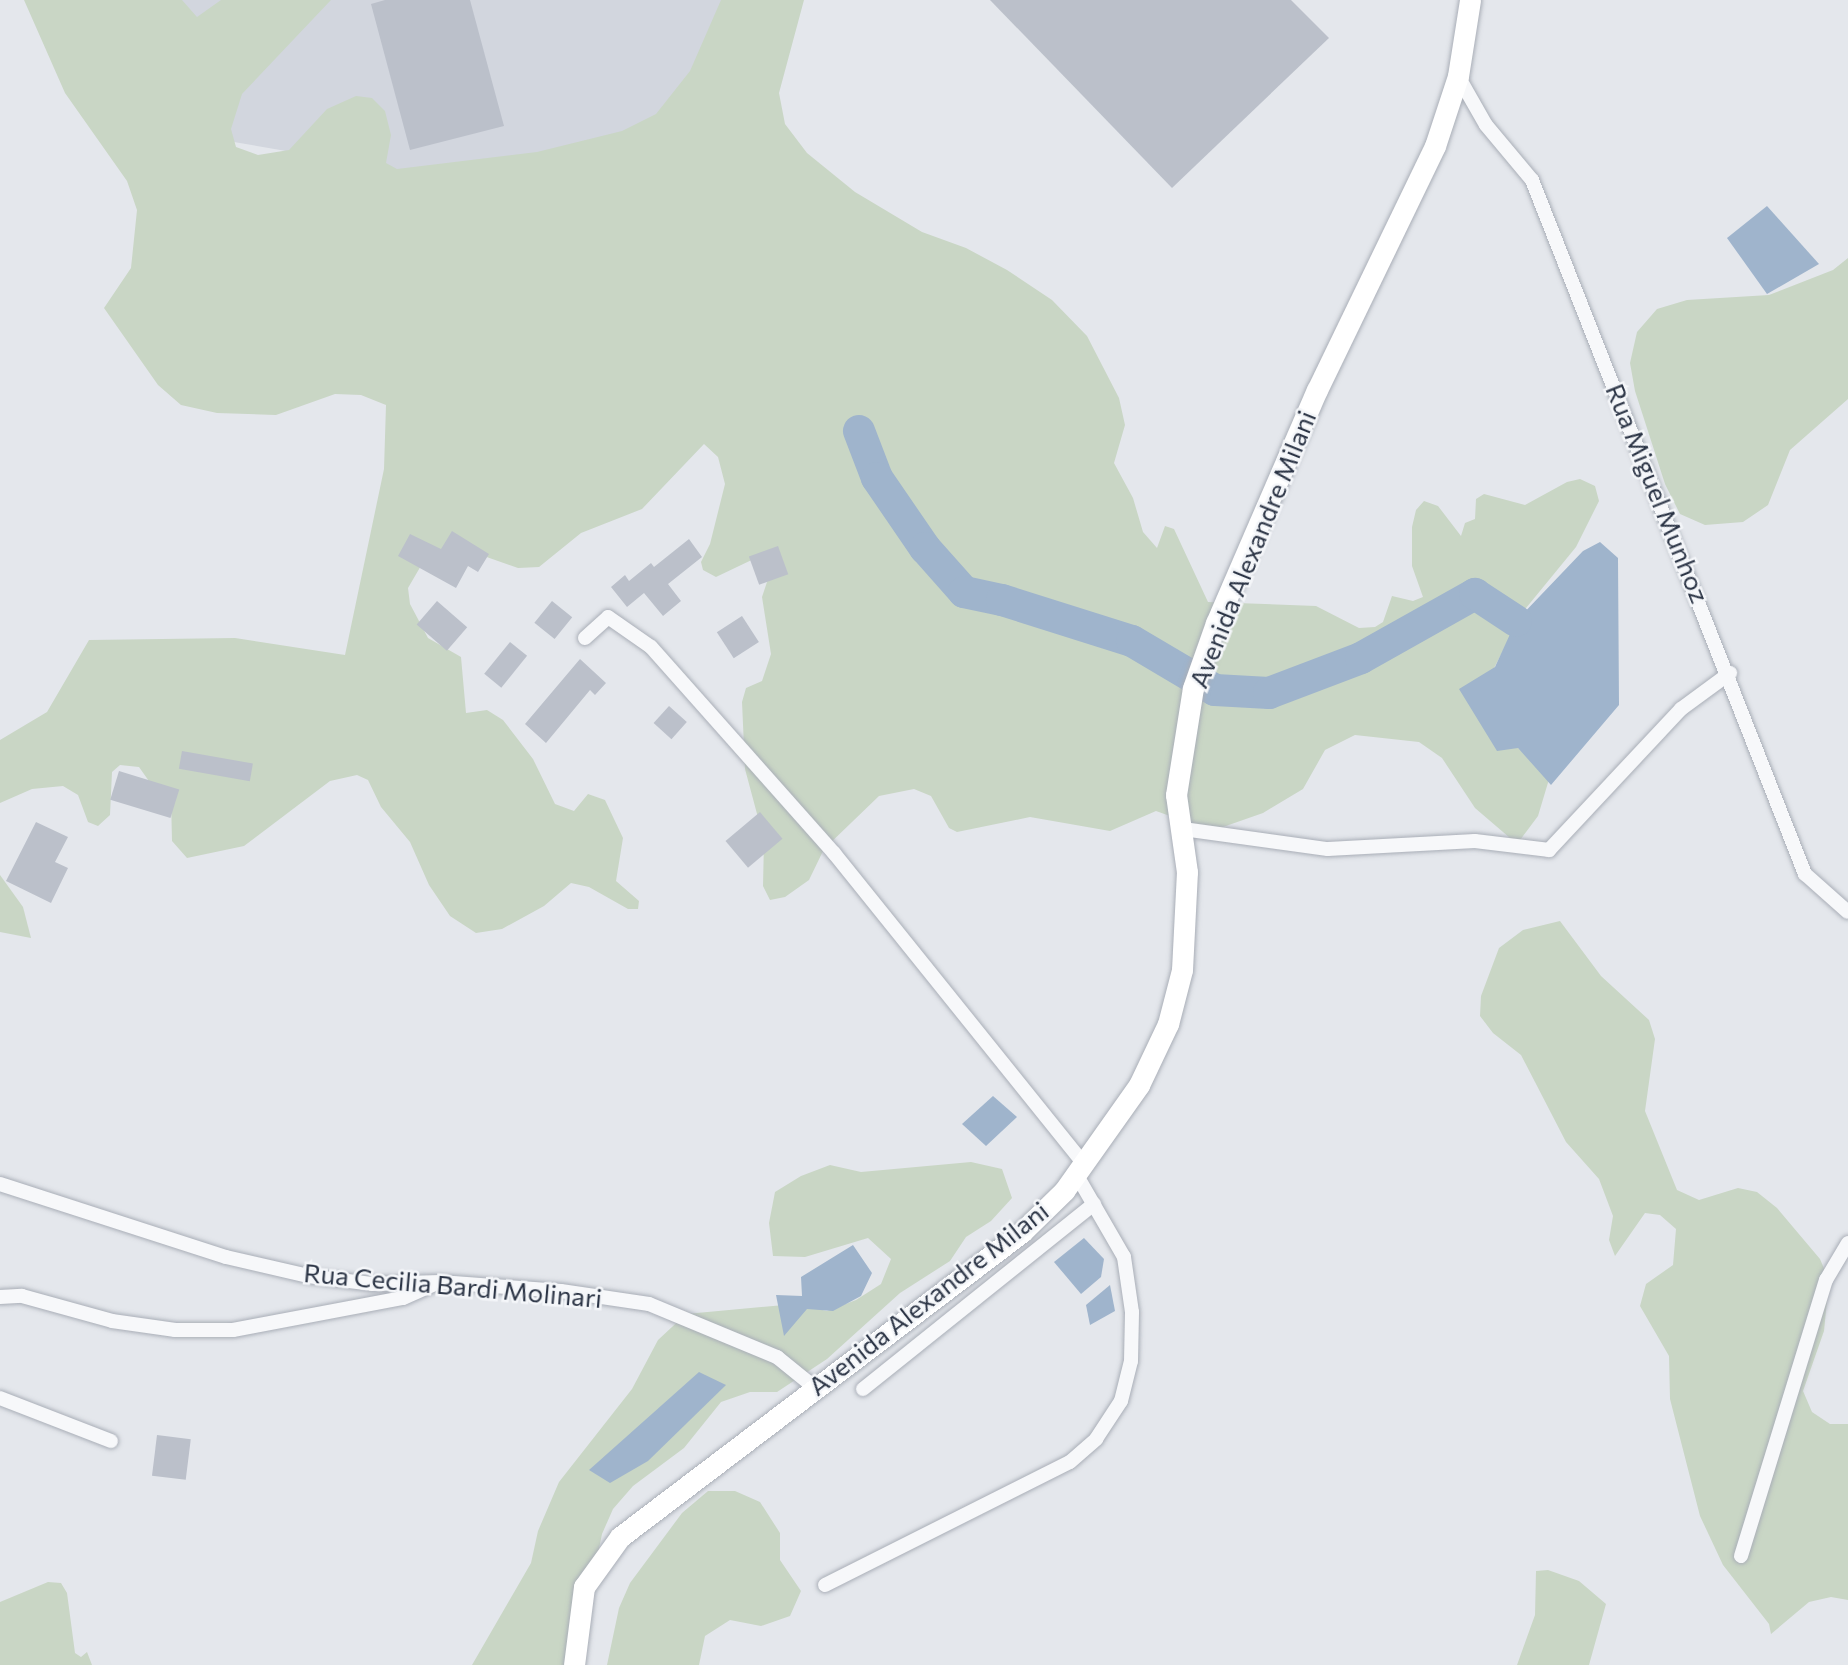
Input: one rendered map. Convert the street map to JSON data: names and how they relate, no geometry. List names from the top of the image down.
{
  "streets": {
    "street": ["Rua Miguel Munhoz", "Avenida Alexandre Milani", "Rua Cecilia Bardi Molinari"]
  },
  "crossings": [
    ["Rua Miguel Munhoz", "Avenida Alexandre Milani"],
    ["Avenida Alexandre Milani", "Rua Cecilia Bardi Molinari"]
  ]
}
